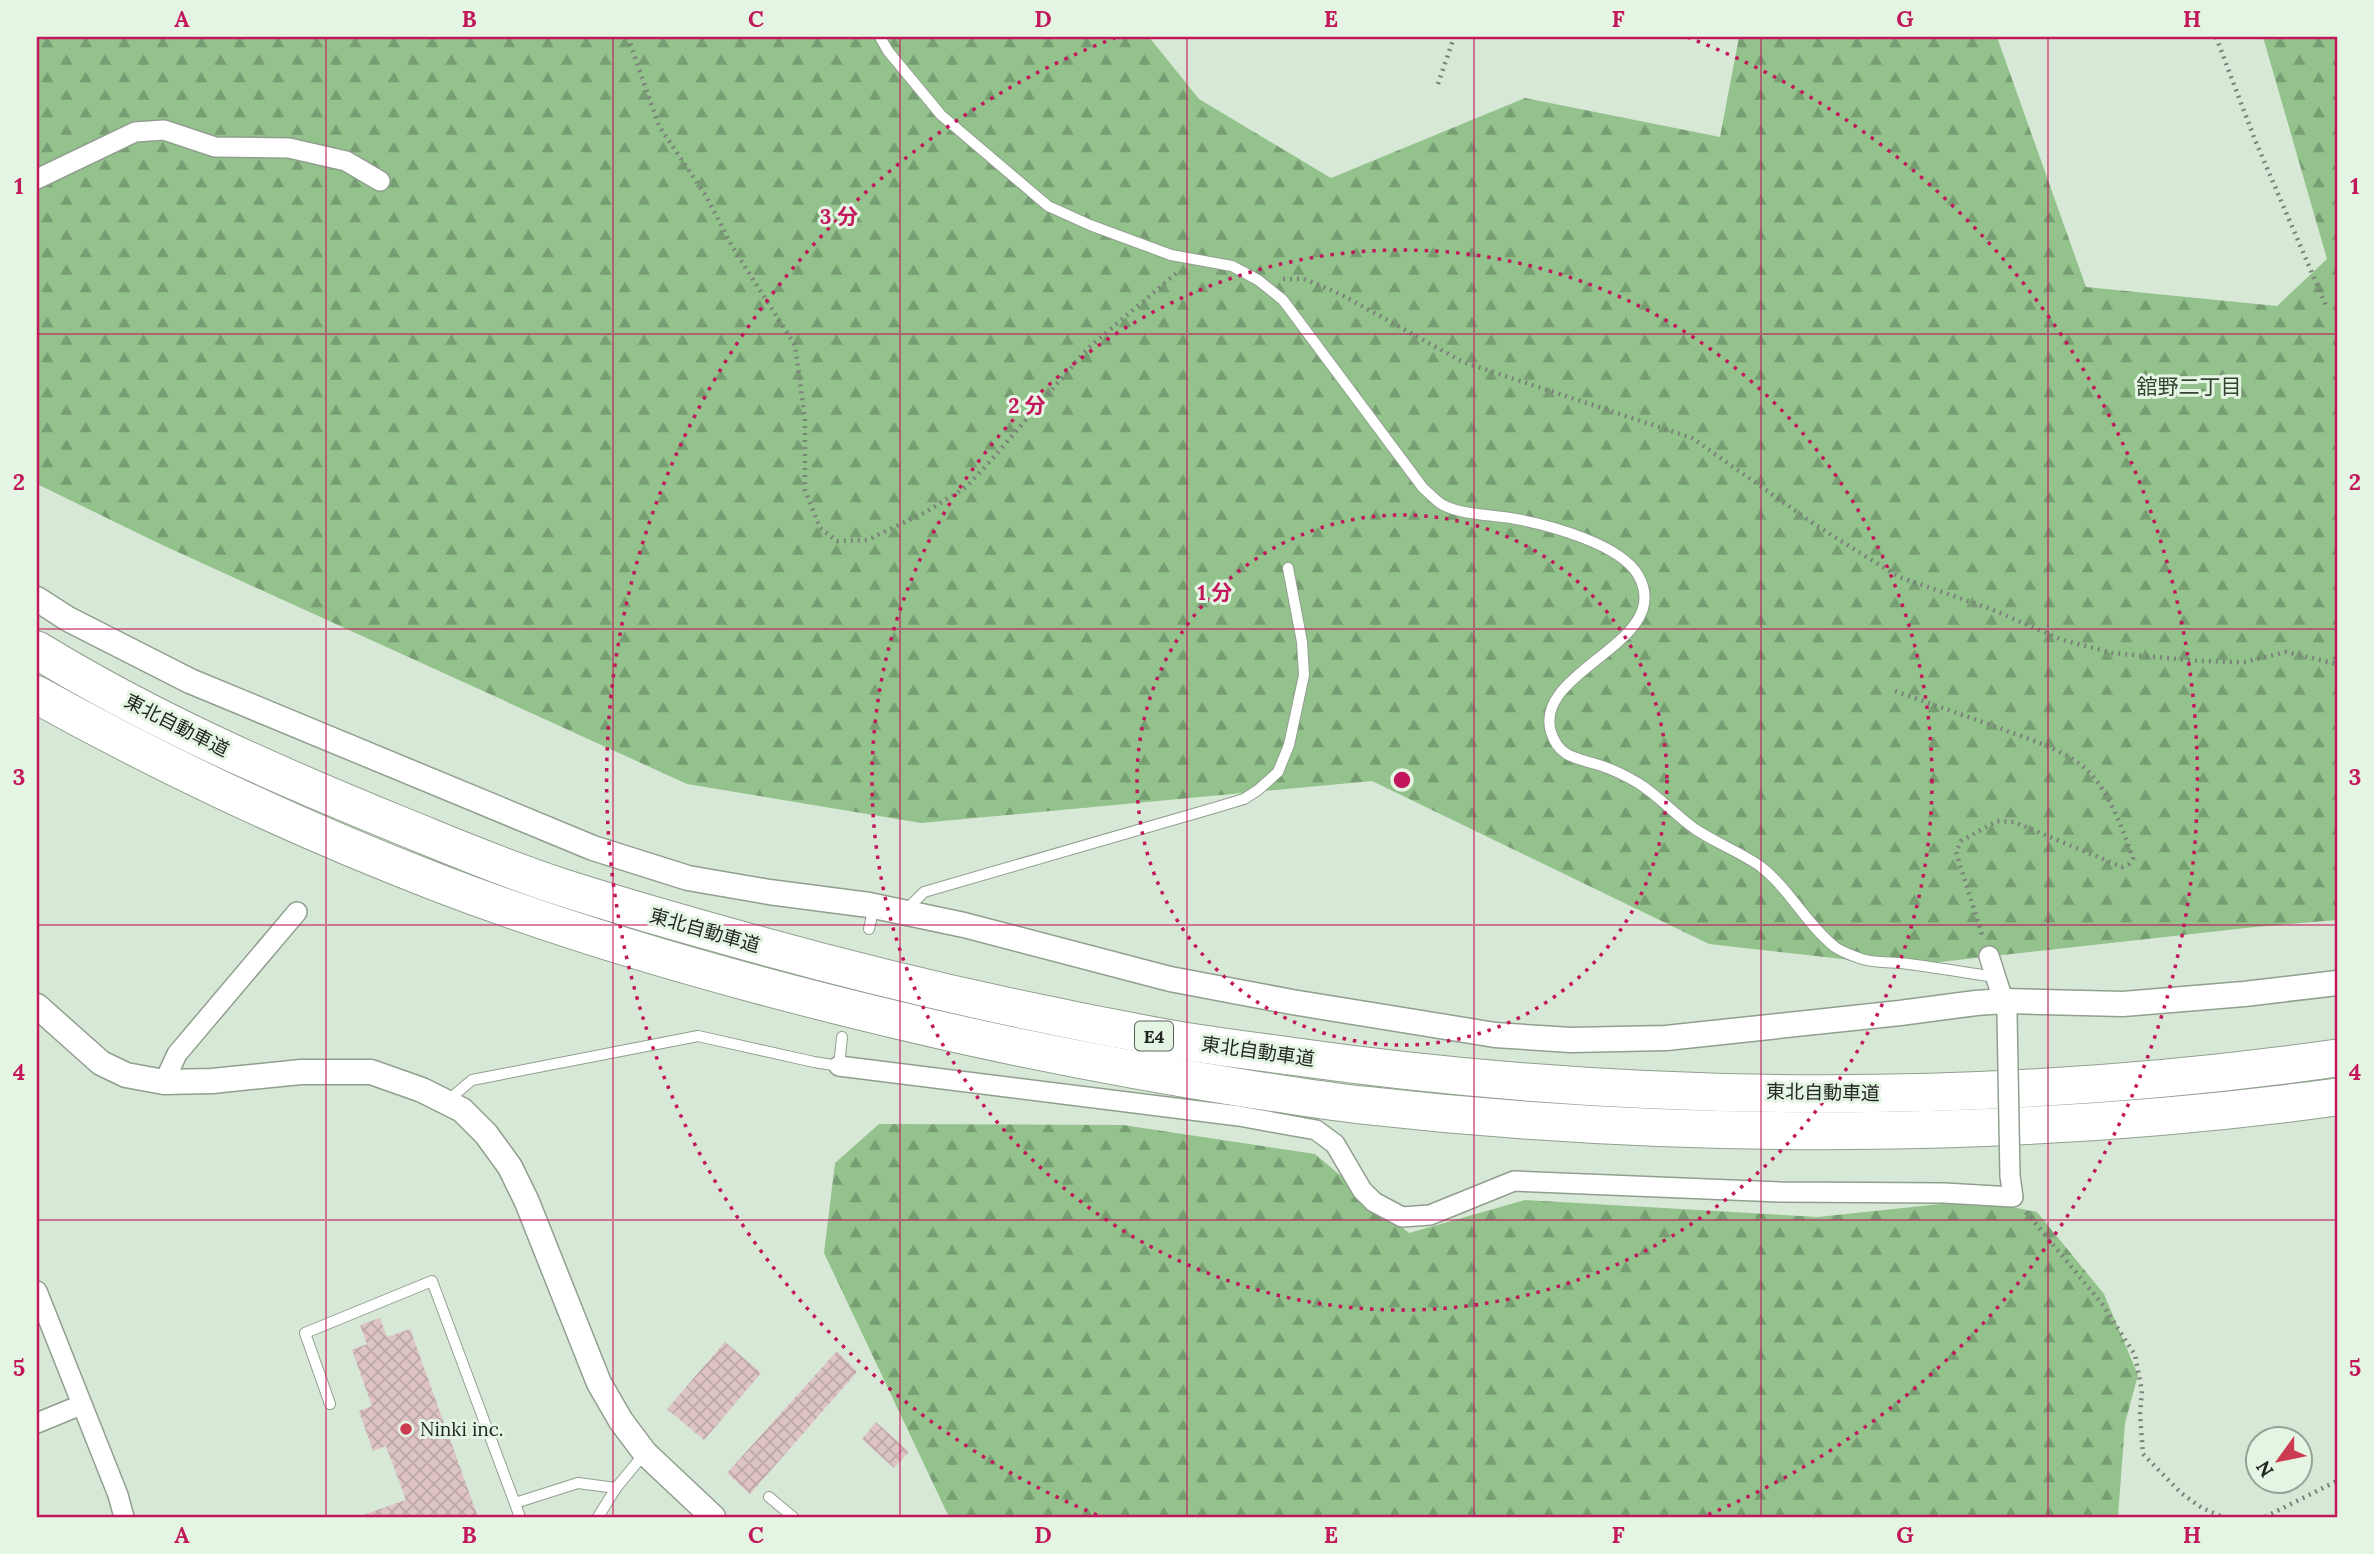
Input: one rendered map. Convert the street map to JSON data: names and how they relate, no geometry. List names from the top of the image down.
{
  "streets": {
    "highway": ["東北自動車道", "E4"]
  },
  "districts": ["舘野二丁目"],
  "places": ["Ninki inc."],
  "north": "bottom left",
  "grid": {
    "columns": [
      "A",
      "B",
      "C",
      "D",
      "E",
      "F",
      "G",
      "H"
    ],
    "rows": [
      "1",
      "2",
      "3",
      "4",
      "5"
    ]
  },
  "rings": ["3 分", "2 分", "1 分"]
}
